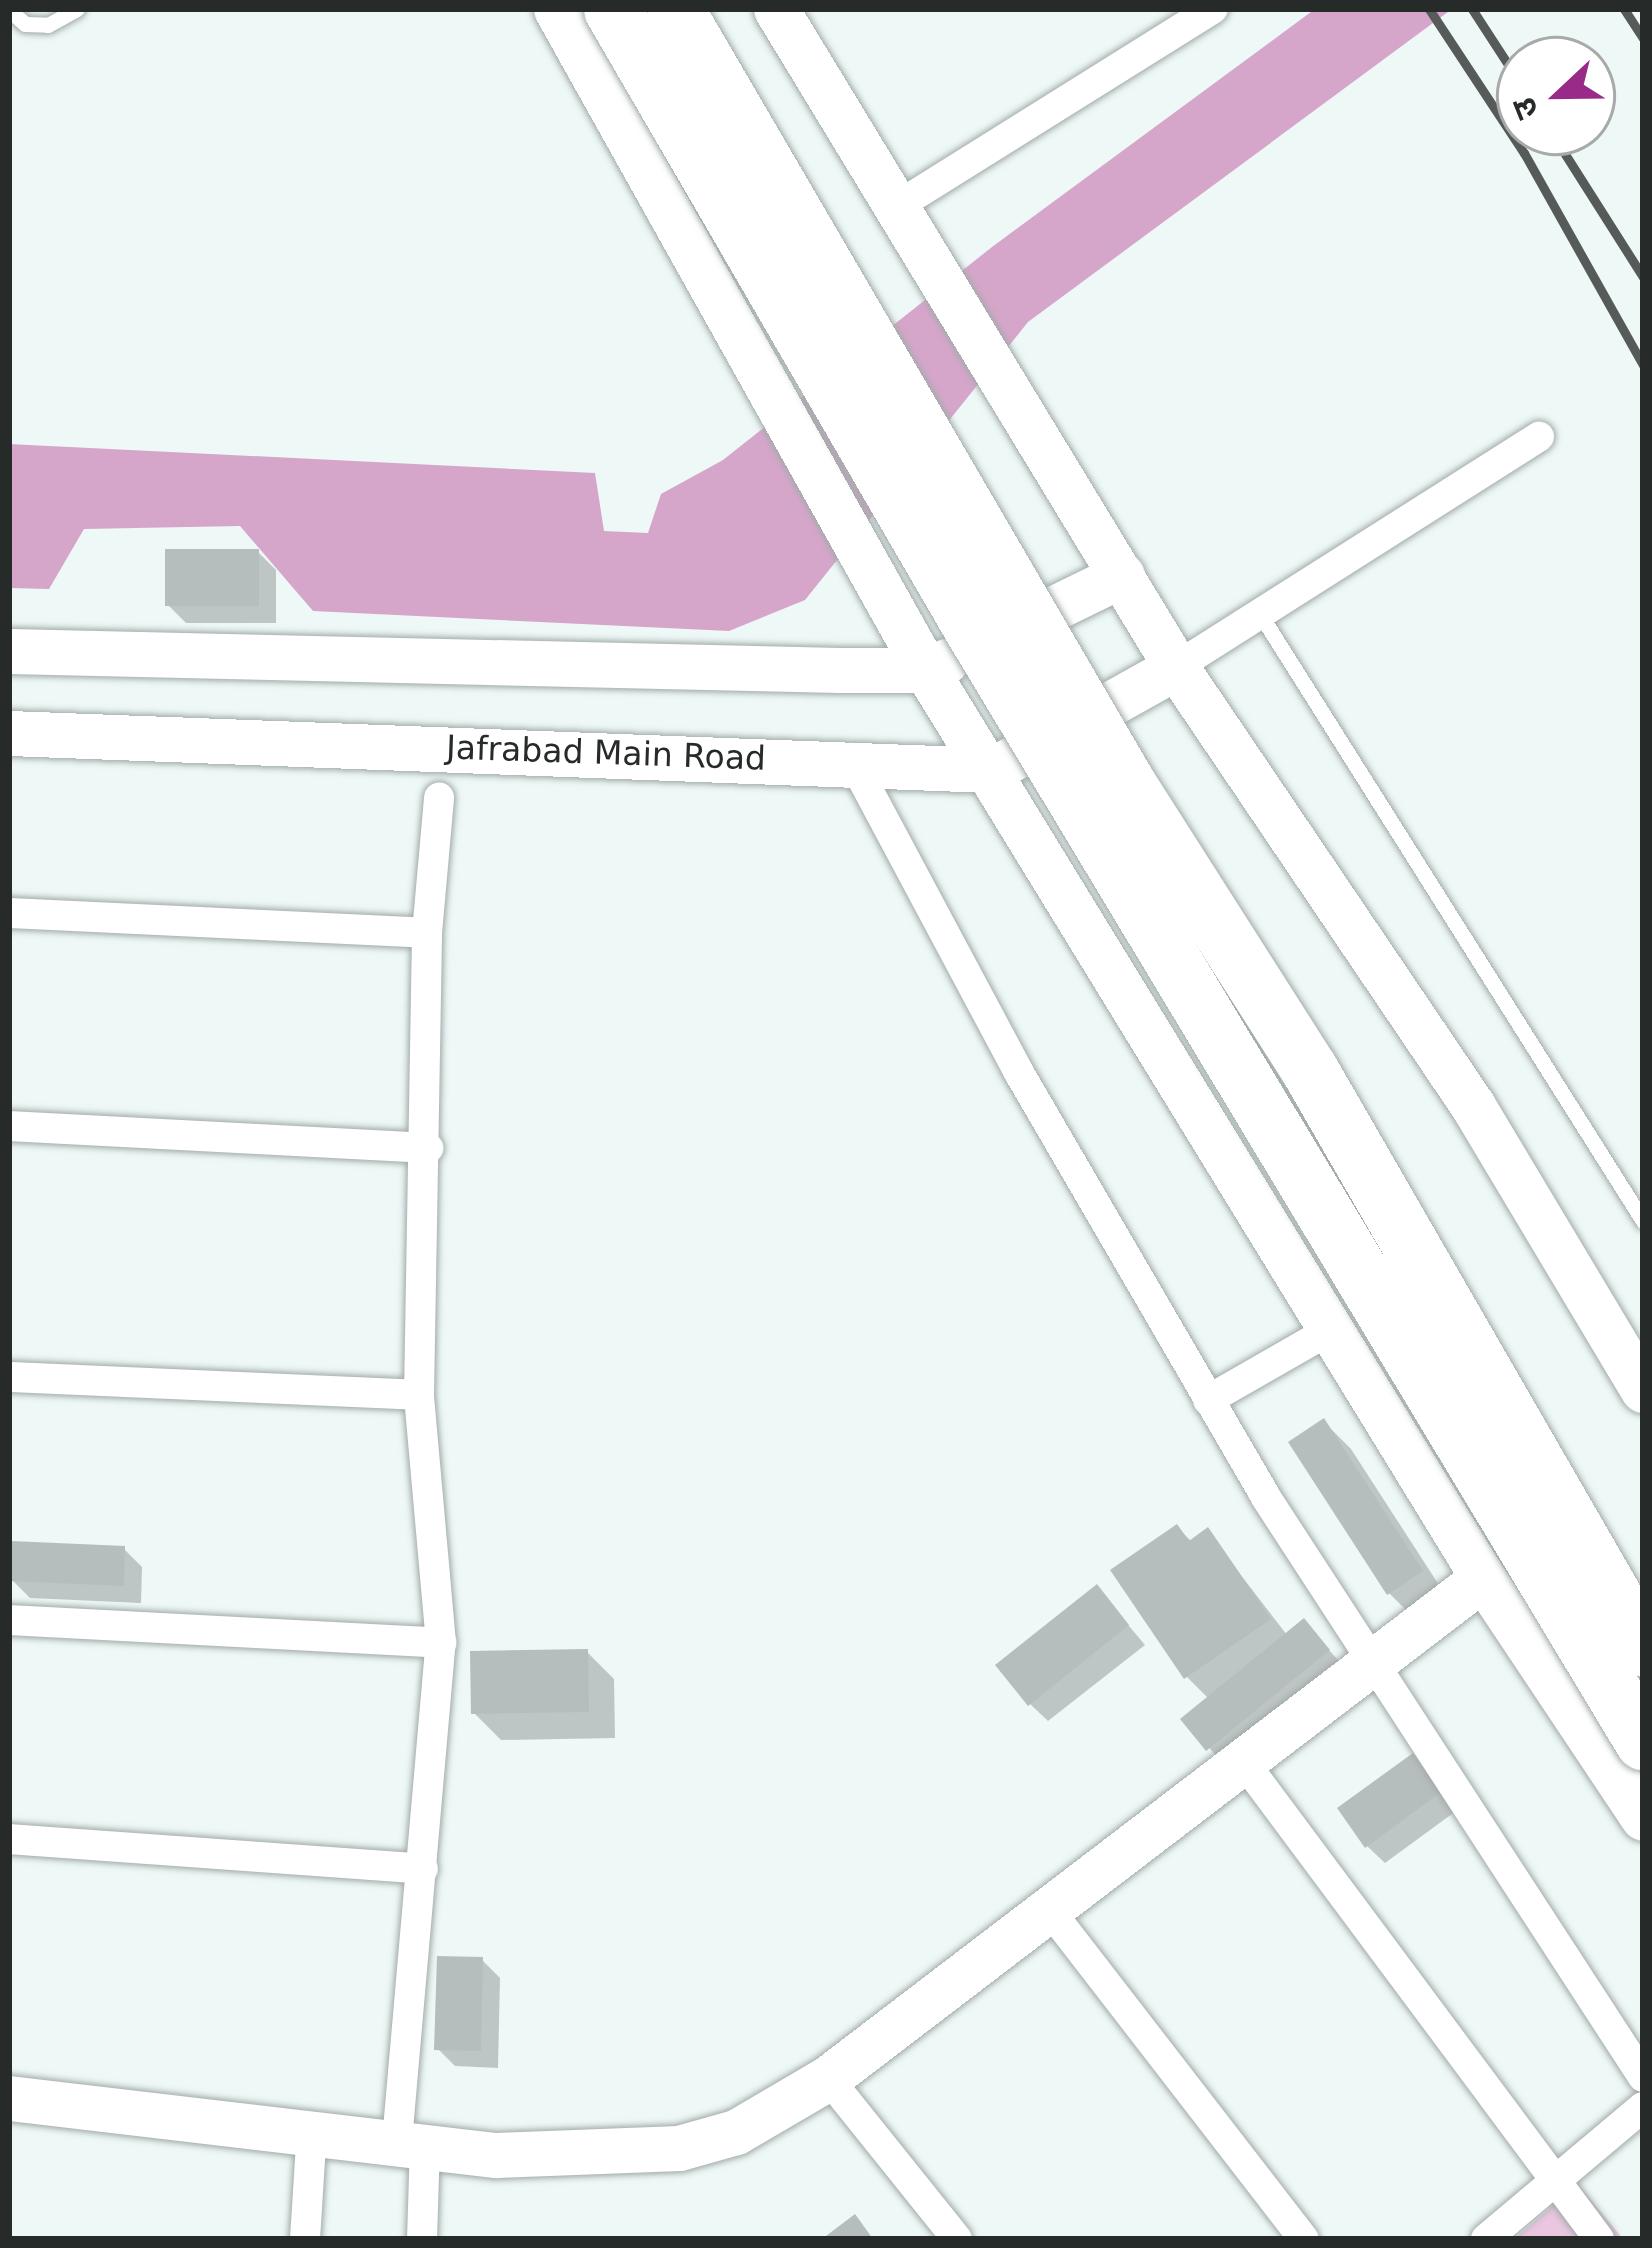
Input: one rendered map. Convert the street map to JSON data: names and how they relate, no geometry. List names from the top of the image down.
{
  "streets": {
    "main road": ["Jafrabad Main Road"]
  },
  "north": "left"
}
